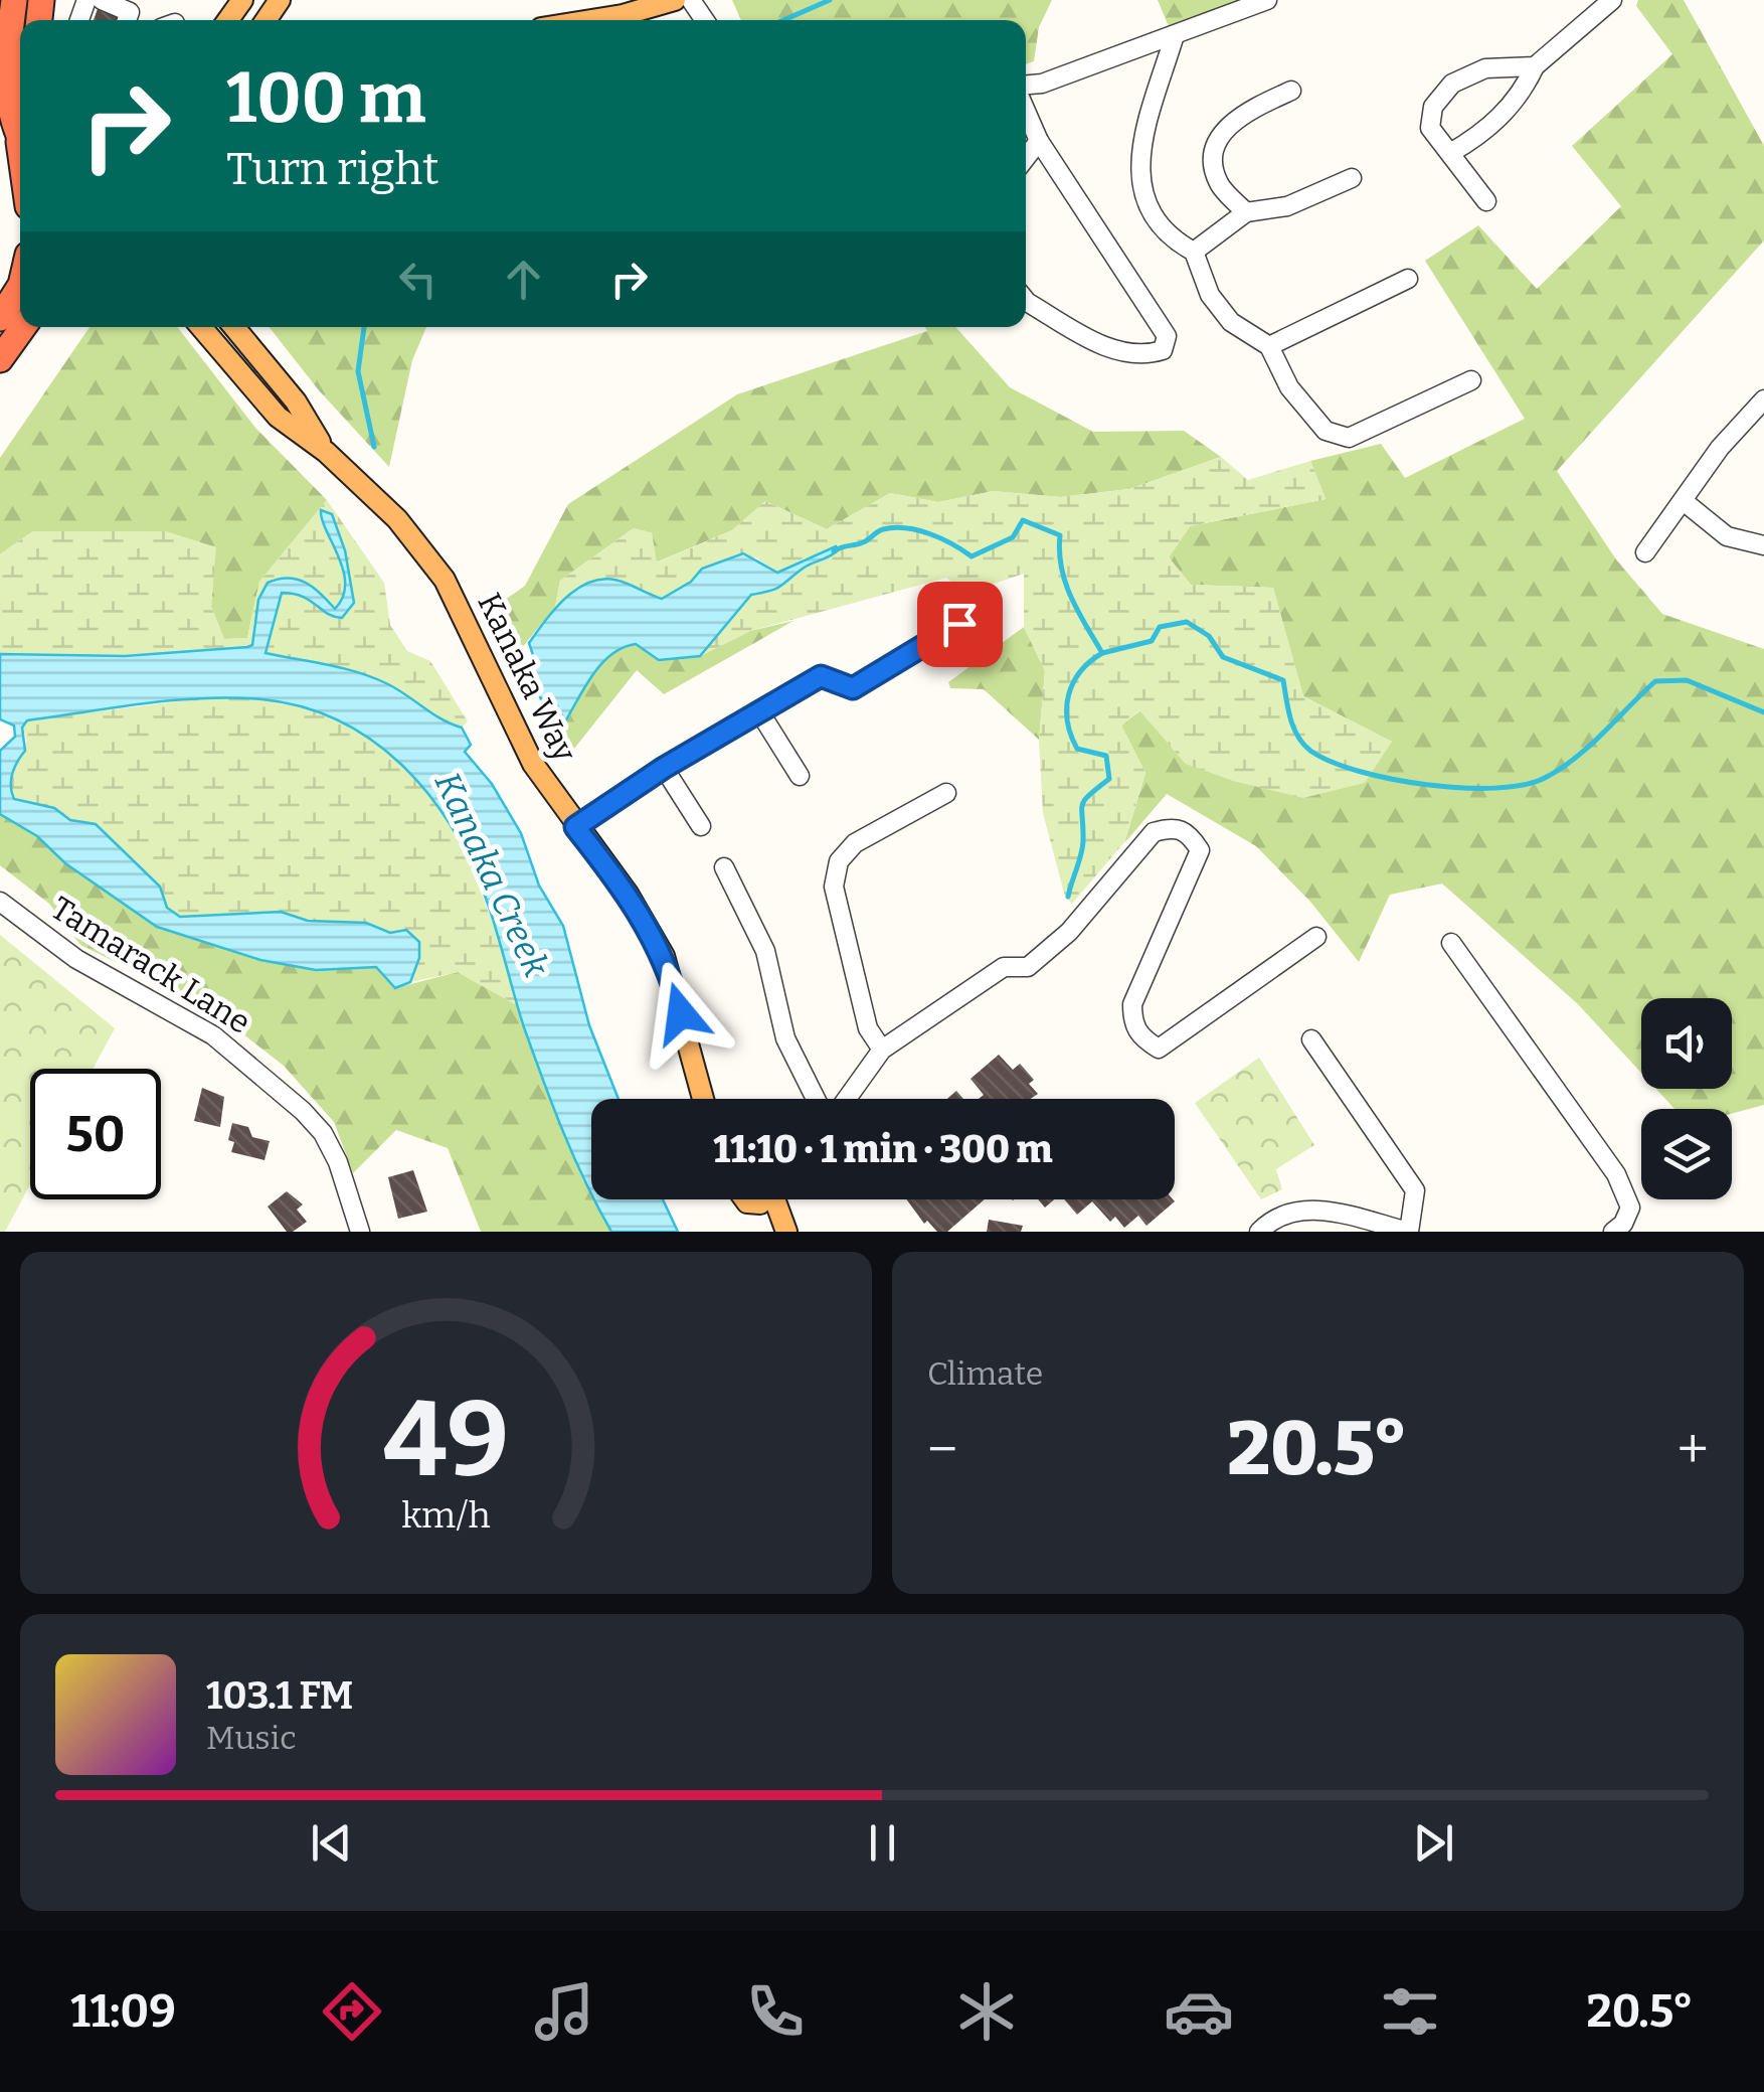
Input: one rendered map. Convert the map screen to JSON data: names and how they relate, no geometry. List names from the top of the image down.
{
  "streets": {
    "main road": ["Kanaka Way"],
    "street": ["Tamarack Lane"]
  },
  "water": ["Kanaka Creek"],
  "page": {
    "turn": ["100 m", "Turn right"],
    "limit": "50",
    "trip": "11:10 · 1 min · 300 m",
    "tile": "Climate",
    "heat": ["−", "20.5°", "+"],
    "song": ["103.1 FM", "Music"],
    "tabs": ["11:09", "20.5°"],
    "gauge": ["49", "km/h"]
  }
}
